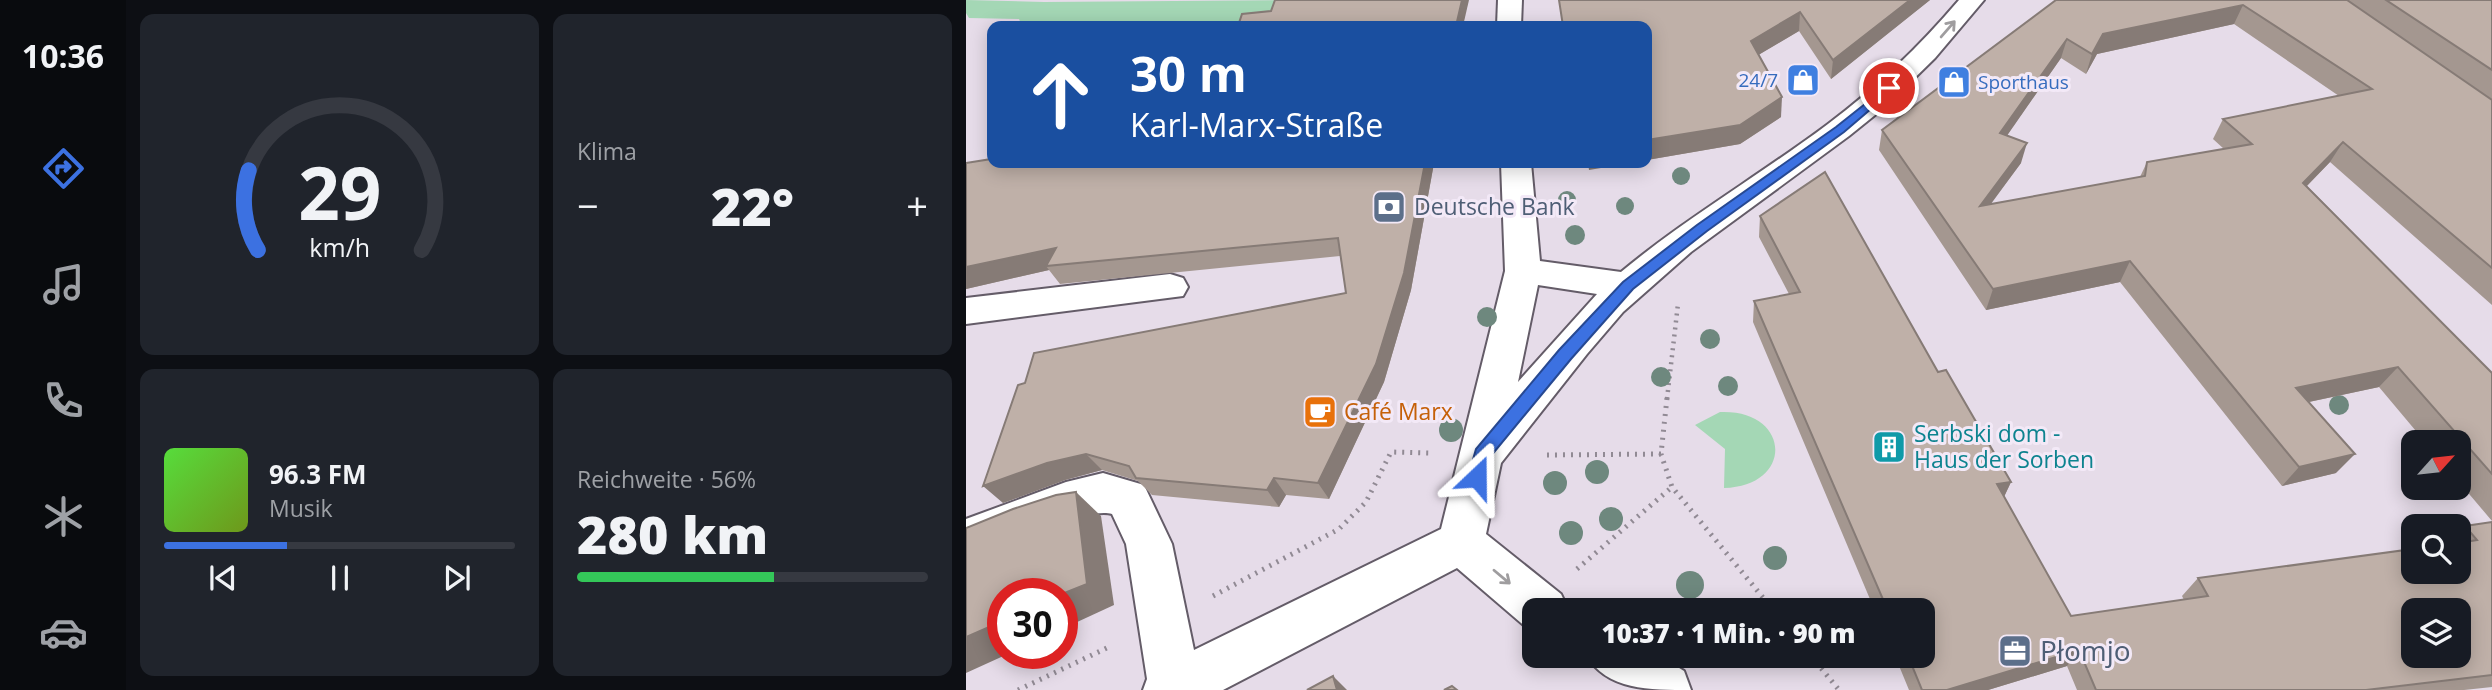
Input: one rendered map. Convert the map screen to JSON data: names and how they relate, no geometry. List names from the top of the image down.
{
  "places": {
    "shop": ["24/7", "Sporthaus"],
    "bank": ["Deutsche Bank"],
    "cafe": ["Café Marx"],
    "building": ["Serbski dom - Haus der Sorben"],
    "office": ["Płomjo"]
  },
  "north": "top right",
  "page": {
    "tabs": "10:36",
    "tile": [
      "Klima",
      ["Reichweite · 56%", "280 km"]
    ],
    "turn": ["30 m", "Karl-Marx-Straße"],
    "heat": ["−", "22°", "+"],
    "song": ["96.3 FM", "Musik"],
    "limit": "30",
    "trip": "10:37 · 1 Min. · 90 m",
    "gauge": ["29", "km/h"]
  }
}
